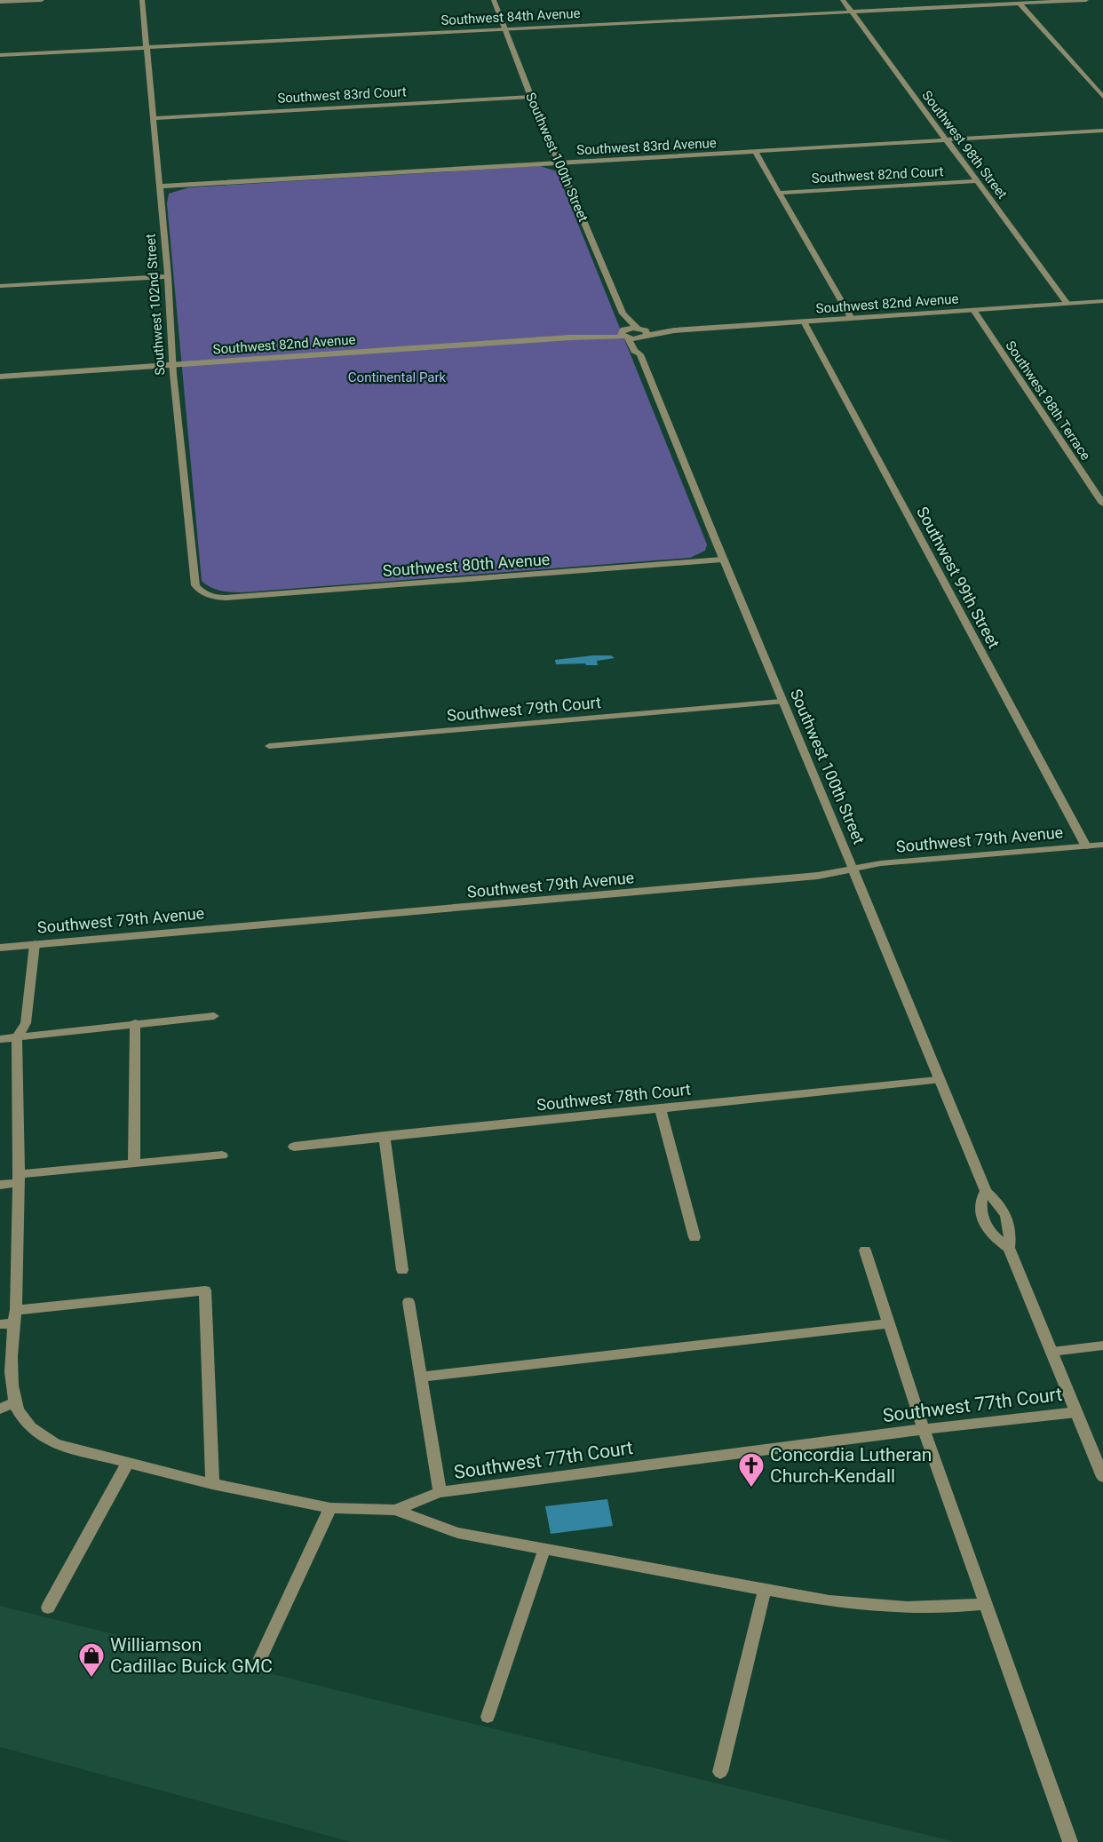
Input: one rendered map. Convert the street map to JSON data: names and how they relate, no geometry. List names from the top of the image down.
{
  "streets": {
    "street": [
      "Southwest 84th Avenue",
      "Southwest 83rd Court",
      "Southwest 98th Street",
      "Southwest 83rd Avenue",
      "Southwest 100th Street",
      "Southwest 82nd Court",
      "Southwest 82nd Avenue",
      "Southwest 102nd Street",
      "Southwest 98th Terrace",
      "Southwest 80th Avenue",
      "Southwest 99th Street",
      "Southwest 79th Court",
      "Southwest 79th Avenue",
      "Southwest 78th Court",
      "Southwest 77th Court"
    ]
  },
  "crossings": [
    ["Southwest 84th Avenue", "Southwest 98th Street"],
    ["Southwest 84th Avenue", "Southwest 100th Street"],
    ["Southwest 84th Avenue", "Southwest 102nd Street"],
    ["Southwest 83rd Court", "Southwest 100th Street"],
    ["Southwest 83rd Court", "Southwest 102nd Street"],
    ["Southwest 98th Street", "Southwest 83rd Avenue"],
    ["Southwest 98th Street", "Southwest 82nd Court"],
    ["Southwest 98th Street", "Southwest 82nd Avenue"],
    ["Southwest 83rd Avenue", "Southwest 100th Street"],
    ["Southwest 83rd Avenue", "Southwest 102nd Street"],
    ["Southwest 100th Street", "Southwest 82nd Avenue"],
    ["Southwest 100th Street", "Southwest 80th Avenue"],
    ["Southwest 100th Street", "Southwest 79th Court"],
    ["Southwest 100th Street", "Southwest 79th Avenue"],
    ["Southwest 100th Street", "Southwest 78th Court"],
    ["Southwest 100th Street", "Southwest 77th Court"],
    ["Southwest 82nd Avenue", "Southwest 102nd Street"],
    ["Southwest 82nd Avenue", "Southwest 98th Terrace"],
    ["Southwest 82nd Avenue", "Southwest 99th Street"],
    ["Southwest 102nd Street", "Southwest 80th Avenue"],
    ["Southwest 99th Street", "Southwest 79th Avenue"]
  ],
  "parks": ["Continental Park"],
  "places": {
    "church": ["Concordia Lutheran Church-Kendall"],
    "shop": ["Williamson Cadillac Buick GMC"]
  }
}
